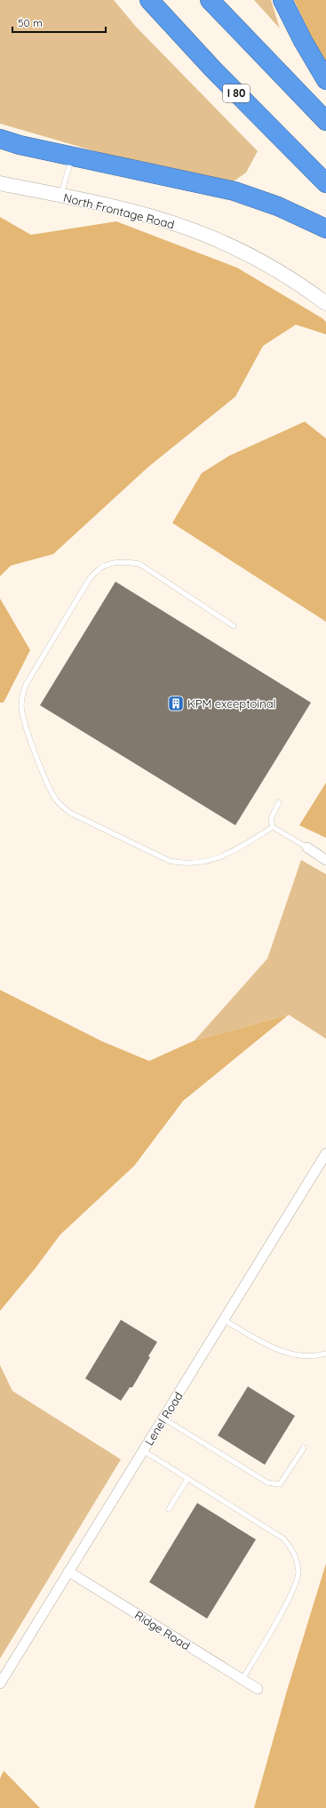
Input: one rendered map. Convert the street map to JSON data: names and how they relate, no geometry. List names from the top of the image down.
{
  "streets": {
    "highway": ["I 80"],
    "main road": ["North Frontage Road"],
    "street": ["Lenel Road", "Ridge Road"]
  },
  "crossings": [
    ["Lenel Road", "Ridge Road"]
  ],
  "places": {
    "building": ["KPM exceptoinal"]
  },
  "scale_bar": "50 m"
}
